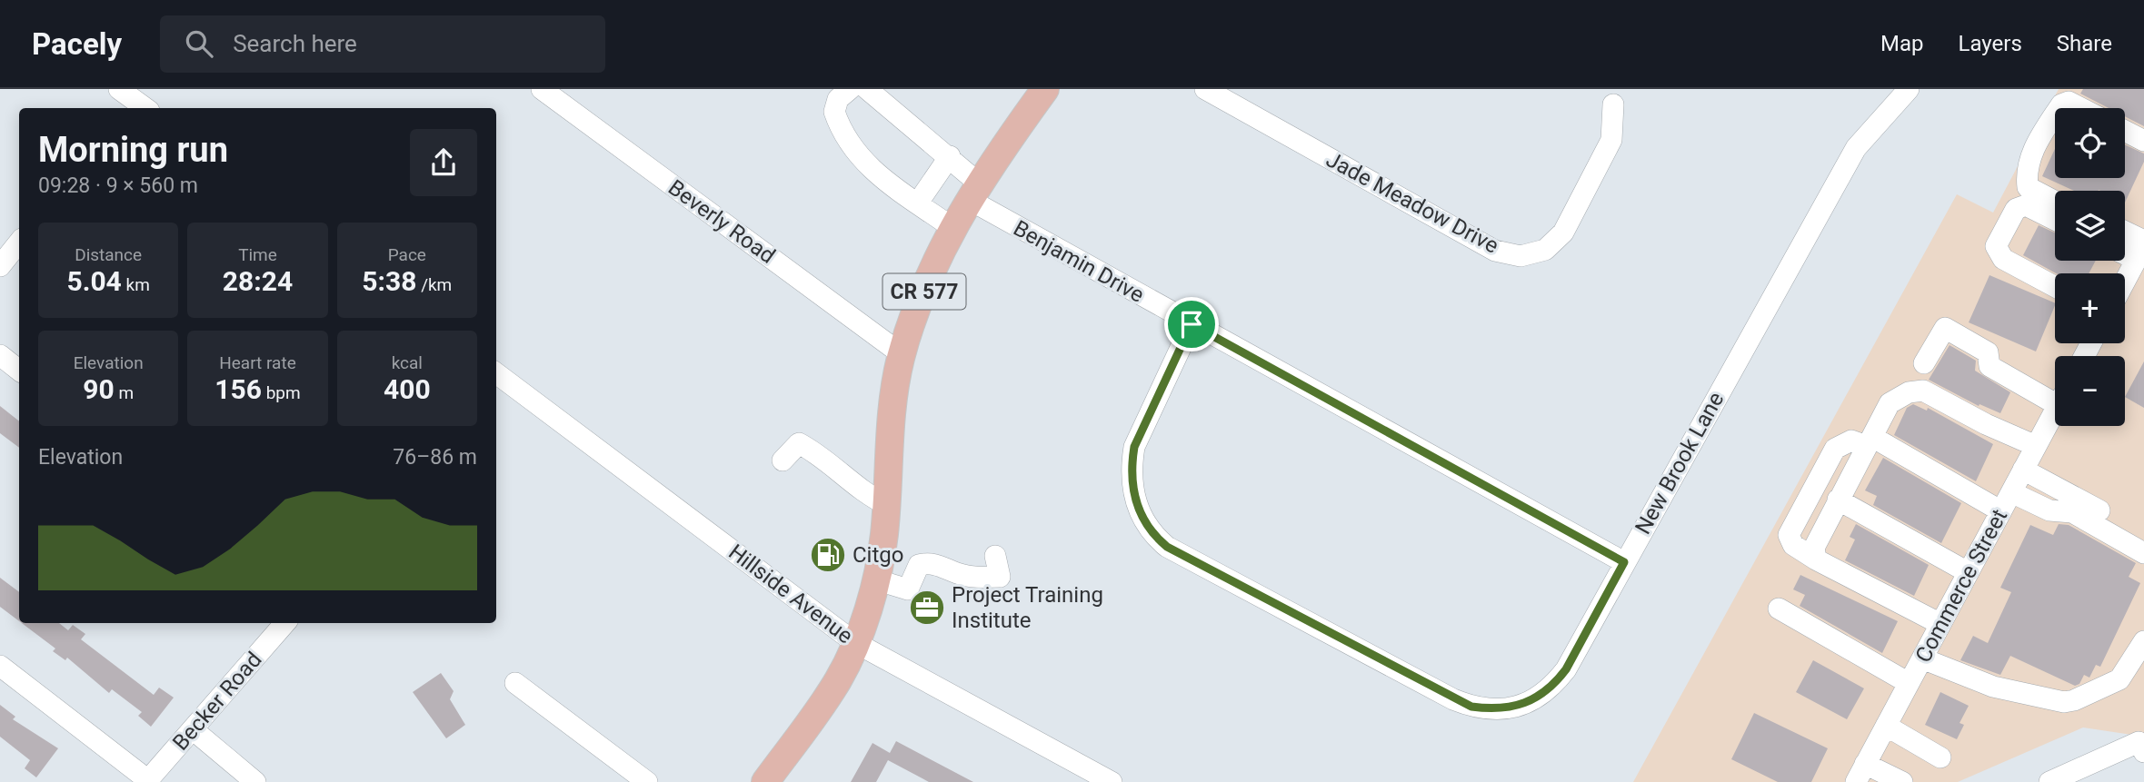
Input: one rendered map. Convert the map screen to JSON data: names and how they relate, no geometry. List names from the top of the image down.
{
  "streets": {
    "main road": ["CR 577"],
    "street": [
      "Jade Meadow Drive",
      "Beverly Road",
      "Benjamin Drive",
      "New Brook Lane",
      "Commerce Street",
      "Hillside Avenue",
      "Becker Road"
    ]
  },
  "crossings": [
    ["Beverly Road", "CR 577"],
    ["Benjamin Drive", "CR 577"],
    ["Benjamin Drive", "New Brook Lane"],
    ["CR 577", "Hillside Avenue"]
  ],
  "places": {
    "fuel station": ["Citgo"],
    "office": ["Project Training Institute"]
  },
  "page": {
    "header": "Pacely",
    "search": "Search here",
    "nav": ["Map", "Layers", "Share"],
    "map_buttons": ["+", "−"],
    "heading": ["Morning run", "09:28 · 9 × 560 m"],
    "stats": [
      ["Distance", "5.04 km"],
      ["Time", "28:24"],
      ["Pace", "5:38 /km"],
      ["Elevation", "90 m"],
      ["Heart rate", "156 bpm"],
      ["kcal", "400"]
    ],
    "chart": ["Elevation", "76–86 m"]
  }
}
